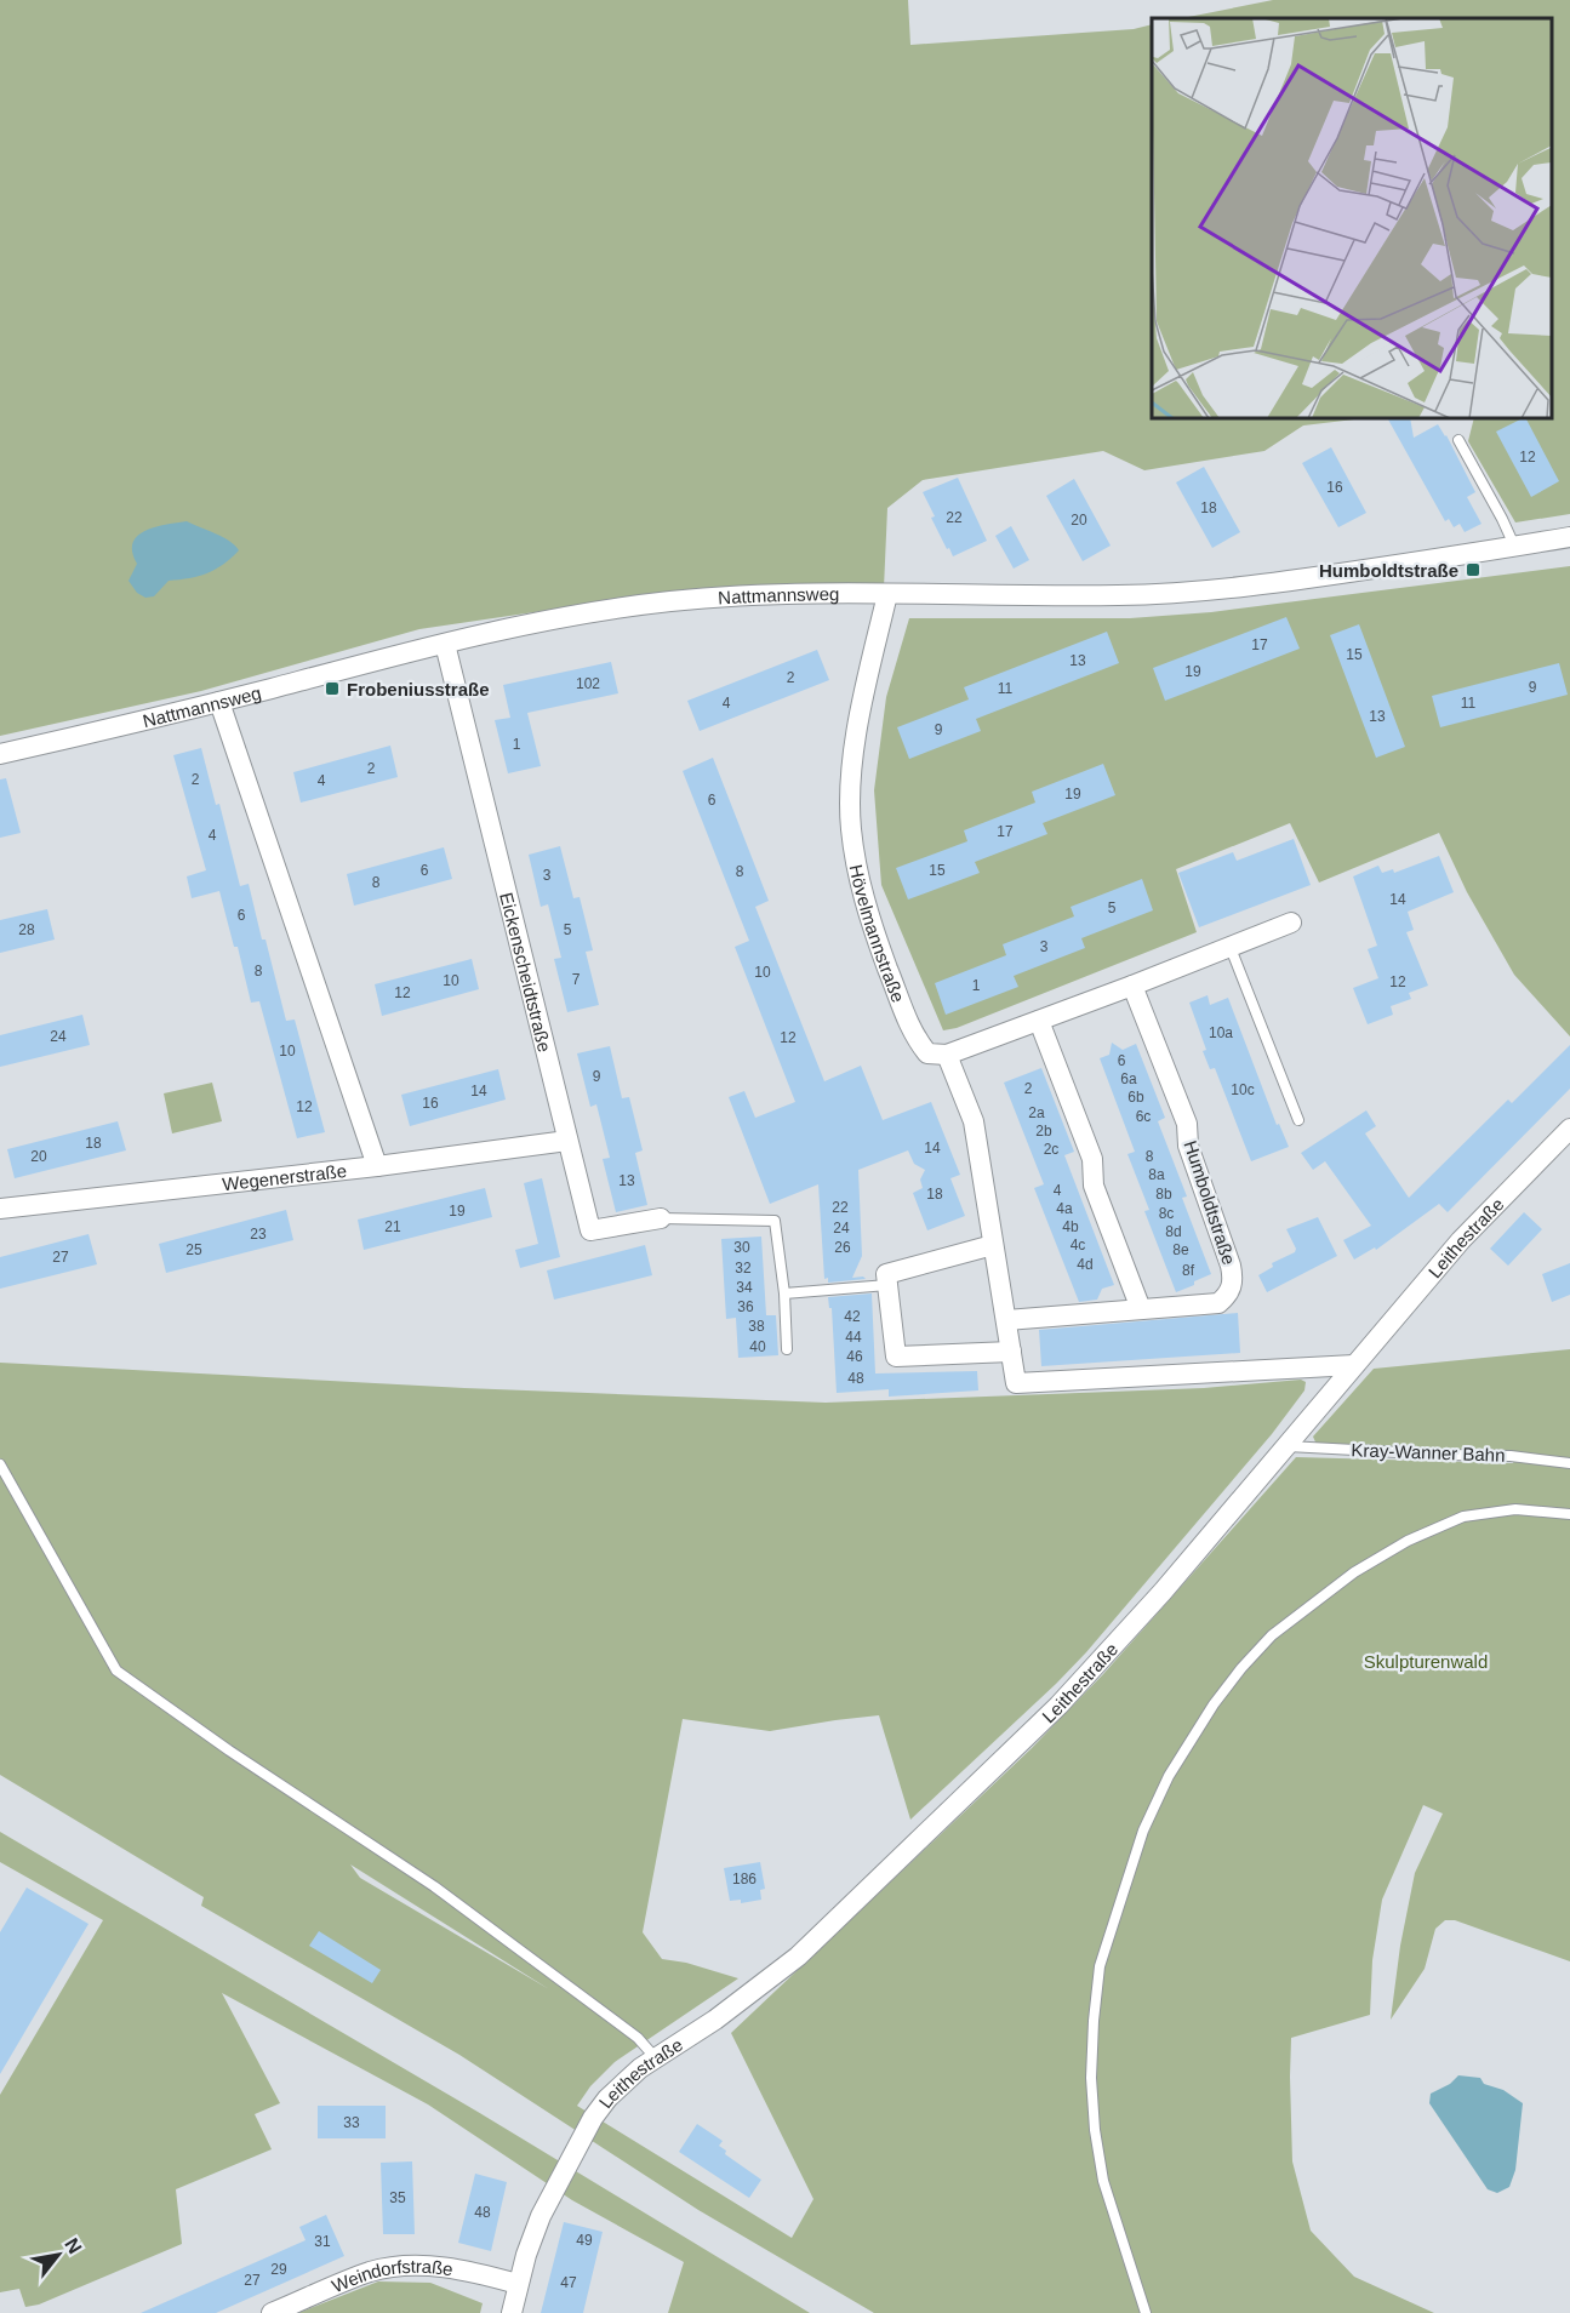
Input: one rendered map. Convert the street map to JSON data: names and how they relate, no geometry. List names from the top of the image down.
{
  "streets": {
    "street": [
      "Nattmannsweg",
      "Hövelmannstraße",
      "Eickenscheidtstraße",
      "Wegenerstraße",
      "Humboldtstraße",
      "Leithestraße",
      "Weindorfstraße"
    ],
    "lane": ["Kray-Wanner Bahn"]
  },
  "crossings": [
    ["Nattmannsweg", "Hövelmannstraße"],
    ["Nattmannsweg", "Eickenscheidtstraße"],
    ["Eickenscheidtstraße", "Wegenerstraße"],
    ["Leithestraße", "Kray-Wanner Bahn"],
    ["Leithestraße", "Weindorfstraße"]
  ],
  "parks": ["Skulpturenwald"],
  "places": {
    "transit": ["Humboldtstraße", "Frobeniusstraße"]
  },
  "house_numbers": [
    "12",
    "16",
    "18",
    "22",
    "20",
    "17",
    "15",
    "13",
    "19",
    "2",
    "102",
    "9",
    "11",
    "4",
    "11",
    "13",
    "9",
    "1",
    "2",
    "2",
    "4",
    "19",
    "6",
    "17",
    "4",
    "6",
    "15",
    "8",
    "3",
    "8",
    "14",
    "5",
    "6",
    "28",
    "5",
    "3",
    "8",
    "10",
    "7",
    "10",
    "12",
    "1",
    "12",
    "10a",
    "24",
    "12",
    "10",
    "6",
    "9",
    "6a",
    "2",
    "10c",
    "14",
    "6b",
    "16",
    "12",
    "2a",
    "6c",
    "2b",
    "18",
    "14",
    "2c",
    "20",
    "8",
    "8a",
    "13",
    "4",
    "18",
    "8b",
    "22",
    "4a",
    "19",
    "8c",
    "21",
    "4b",
    "24",
    "8d",
    "23",
    "4c",
    "30",
    "26",
    "25",
    "8e",
    "27",
    "4d",
    "32",
    "8f",
    "34",
    "36",
    "42",
    "38",
    "44",
    "40",
    "46",
    "48",
    "186",
    "33",
    "35",
    "48",
    "49",
    "31",
    "29",
    "27",
    "47"
  ],
  "north": "top right"
}
